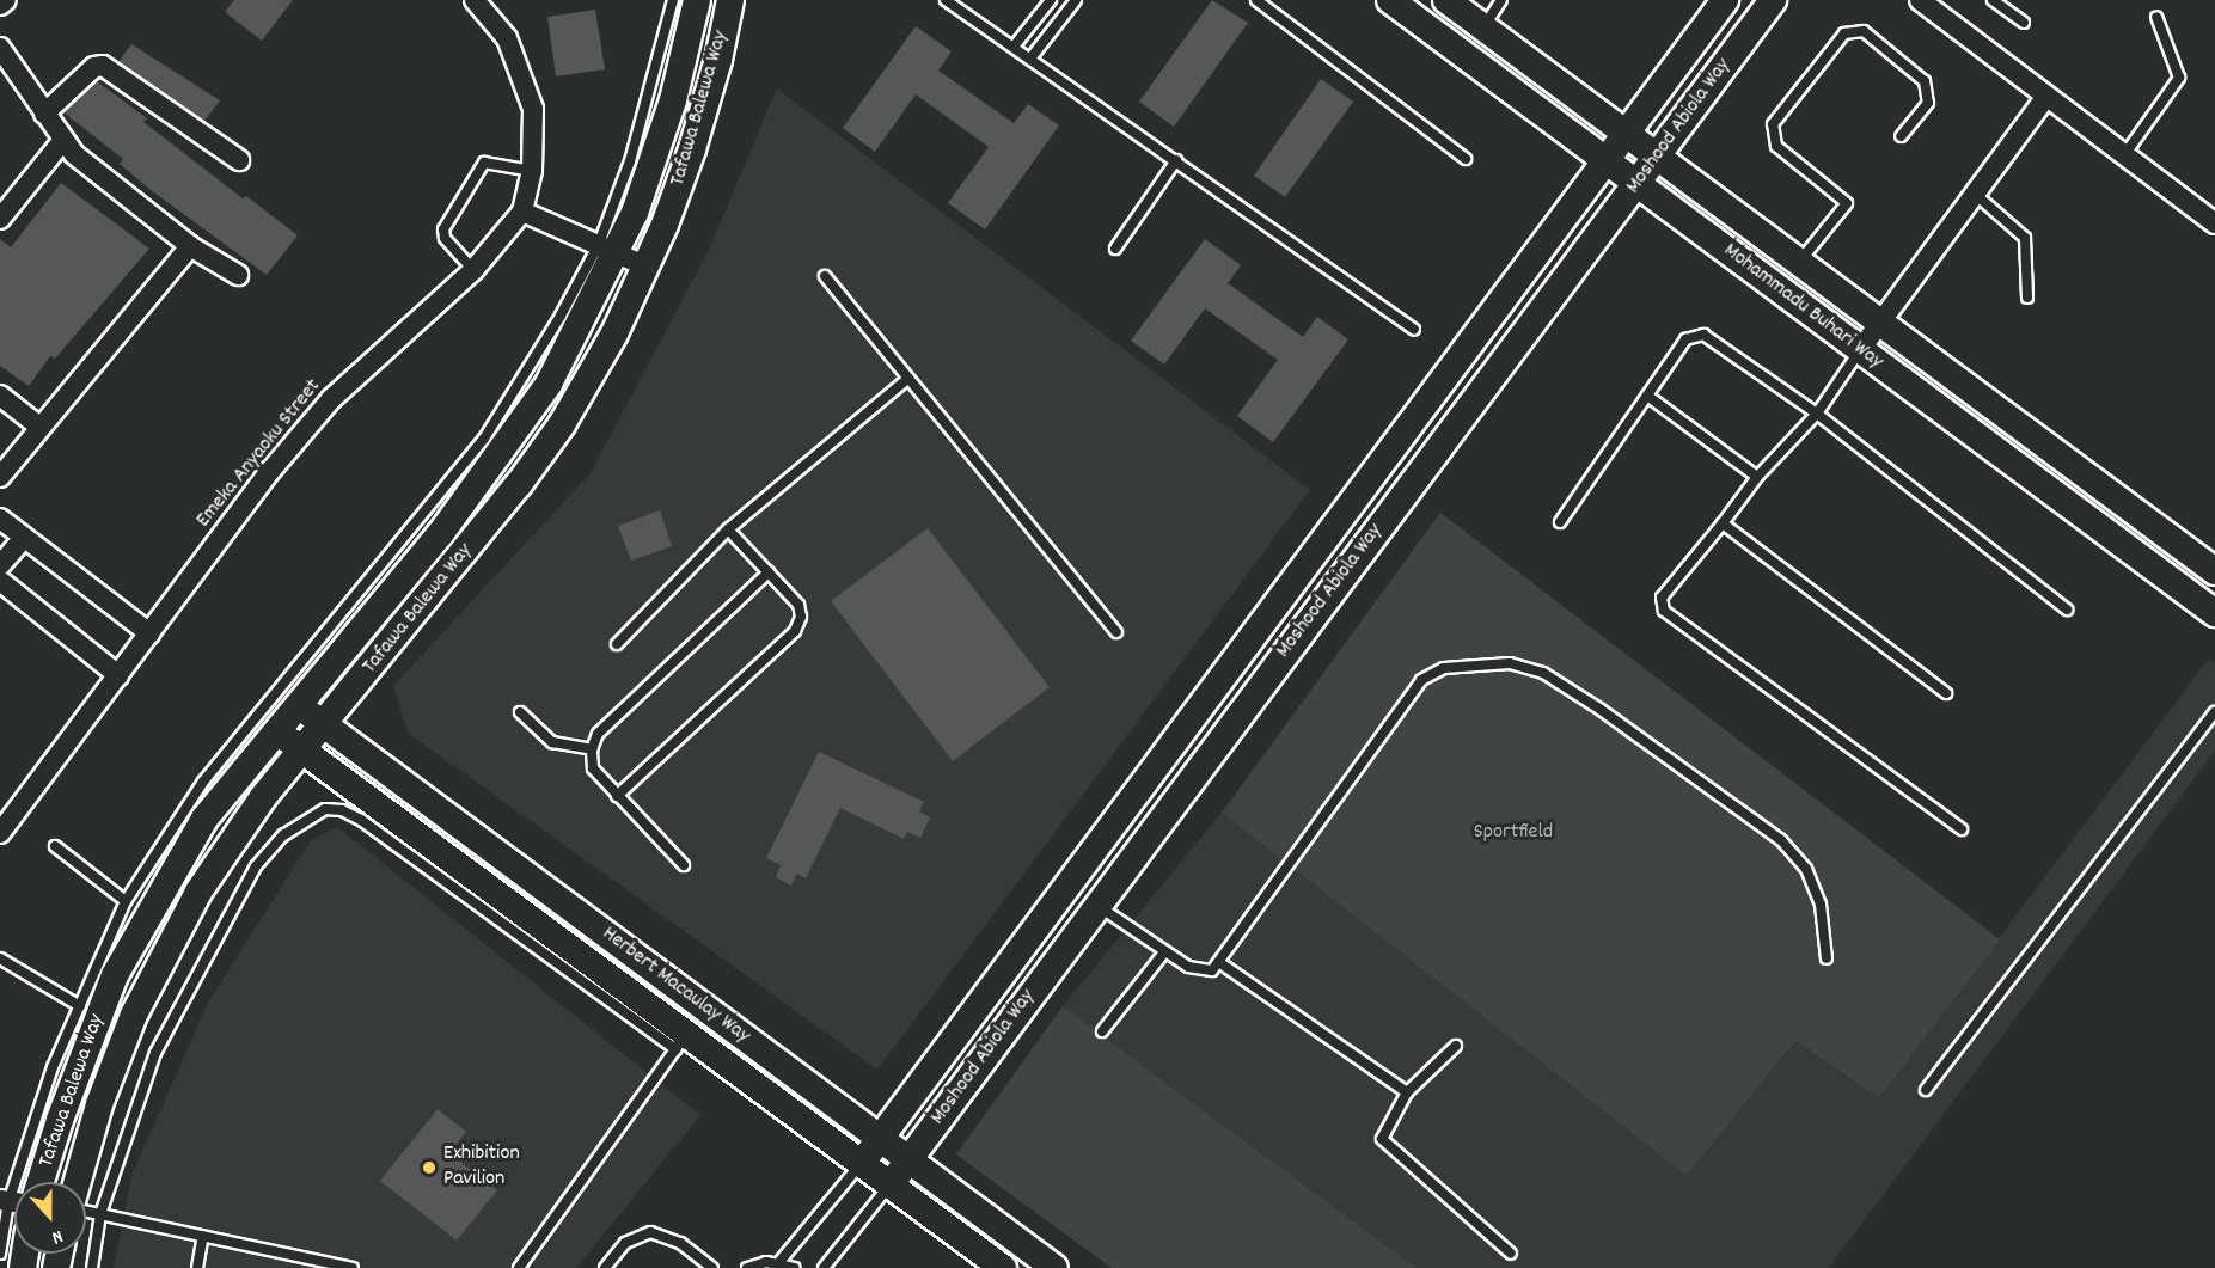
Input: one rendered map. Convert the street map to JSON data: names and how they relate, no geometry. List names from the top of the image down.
{
  "streets": {
    "main road": [
      "Tafawa Balewa Way",
      "Moshood Abiola Way",
      "Mohammadu Buhari Way",
      "Herbert Macaulay Way"
    ],
    "street": ["Emeka Anyaoku Street"]
  },
  "crossings": [
    ["Tafawa Balewa Way", "Herbert Macaulay Way"],
    ["Moshood Abiola Way", "Mohammadu Buhari Way"],
    ["Moshood Abiola Way", "Herbert Macaulay Way"]
  ],
  "parks": ["Sportfield"],
  "places": ["Exhibition Pavilion"],
  "north": "bottom"
}
